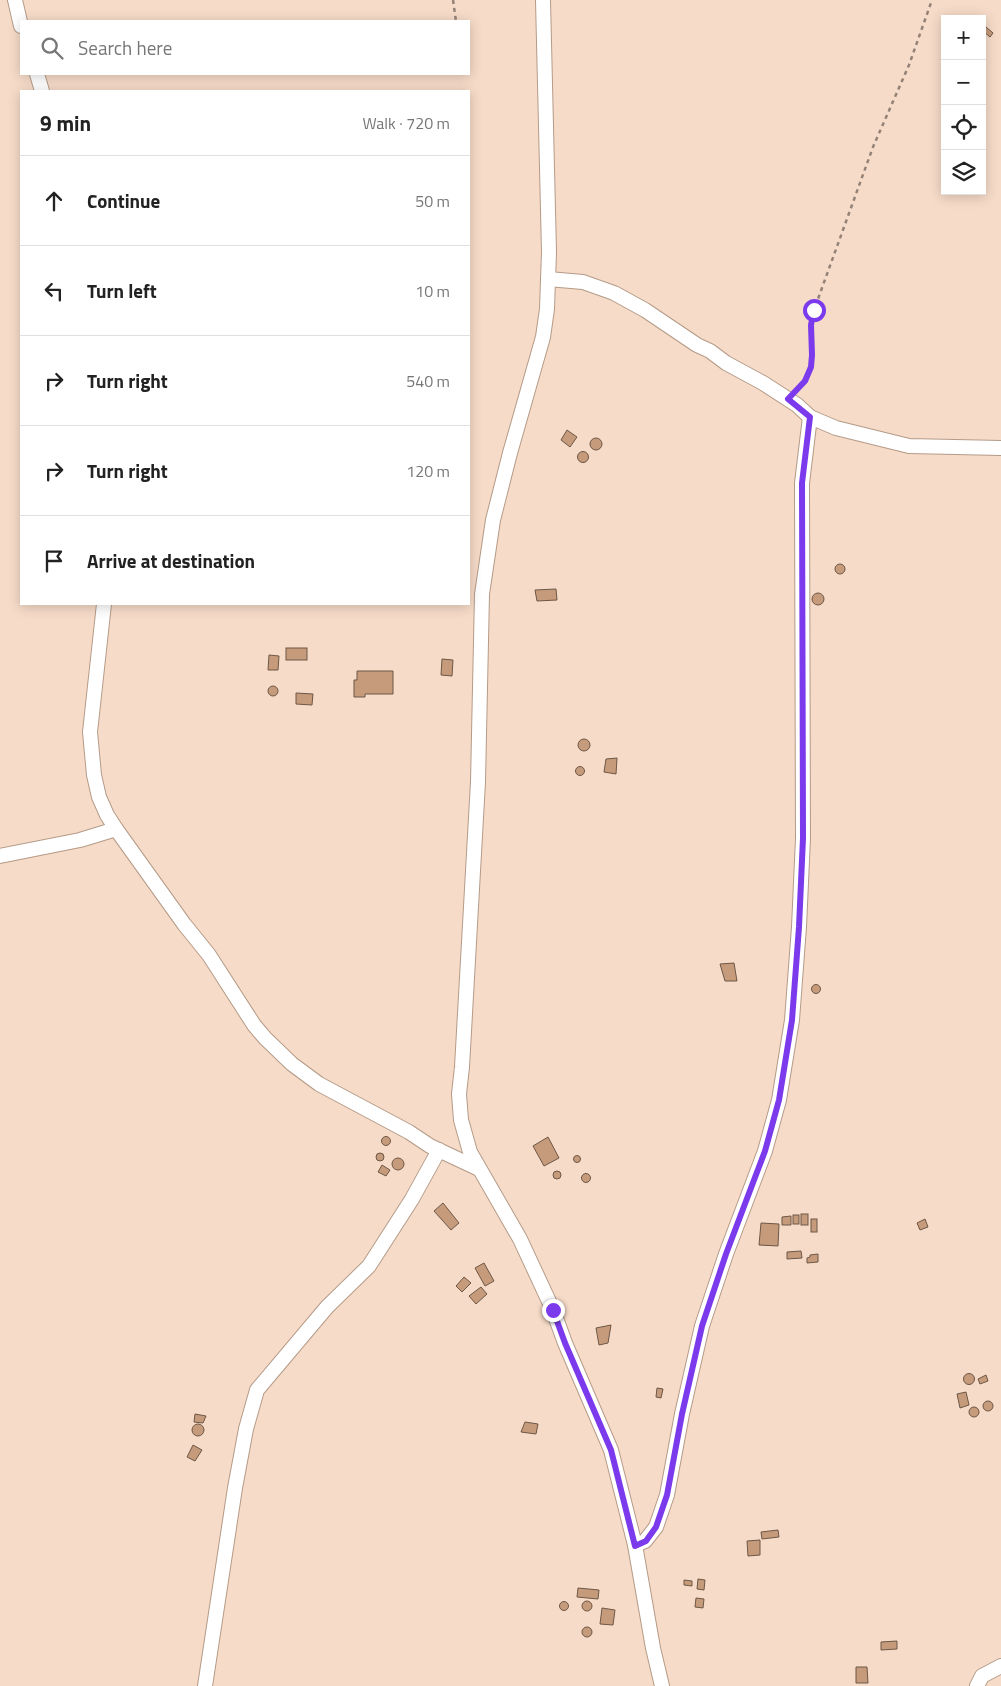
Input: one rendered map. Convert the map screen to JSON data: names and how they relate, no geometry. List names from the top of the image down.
{
  "page": {
    "map_buttons": ["+", "−"],
    "search": "Search here",
    "heading": ["9 min", "Walk · 720 m"],
    "list": [
      ["Continue", "50 m"],
      ["Turn left", "10 m"],
      ["Turn right", "540 m"],
      ["Turn right", "120 m"],
      "Arrive at destination"
    ]
  }
}
